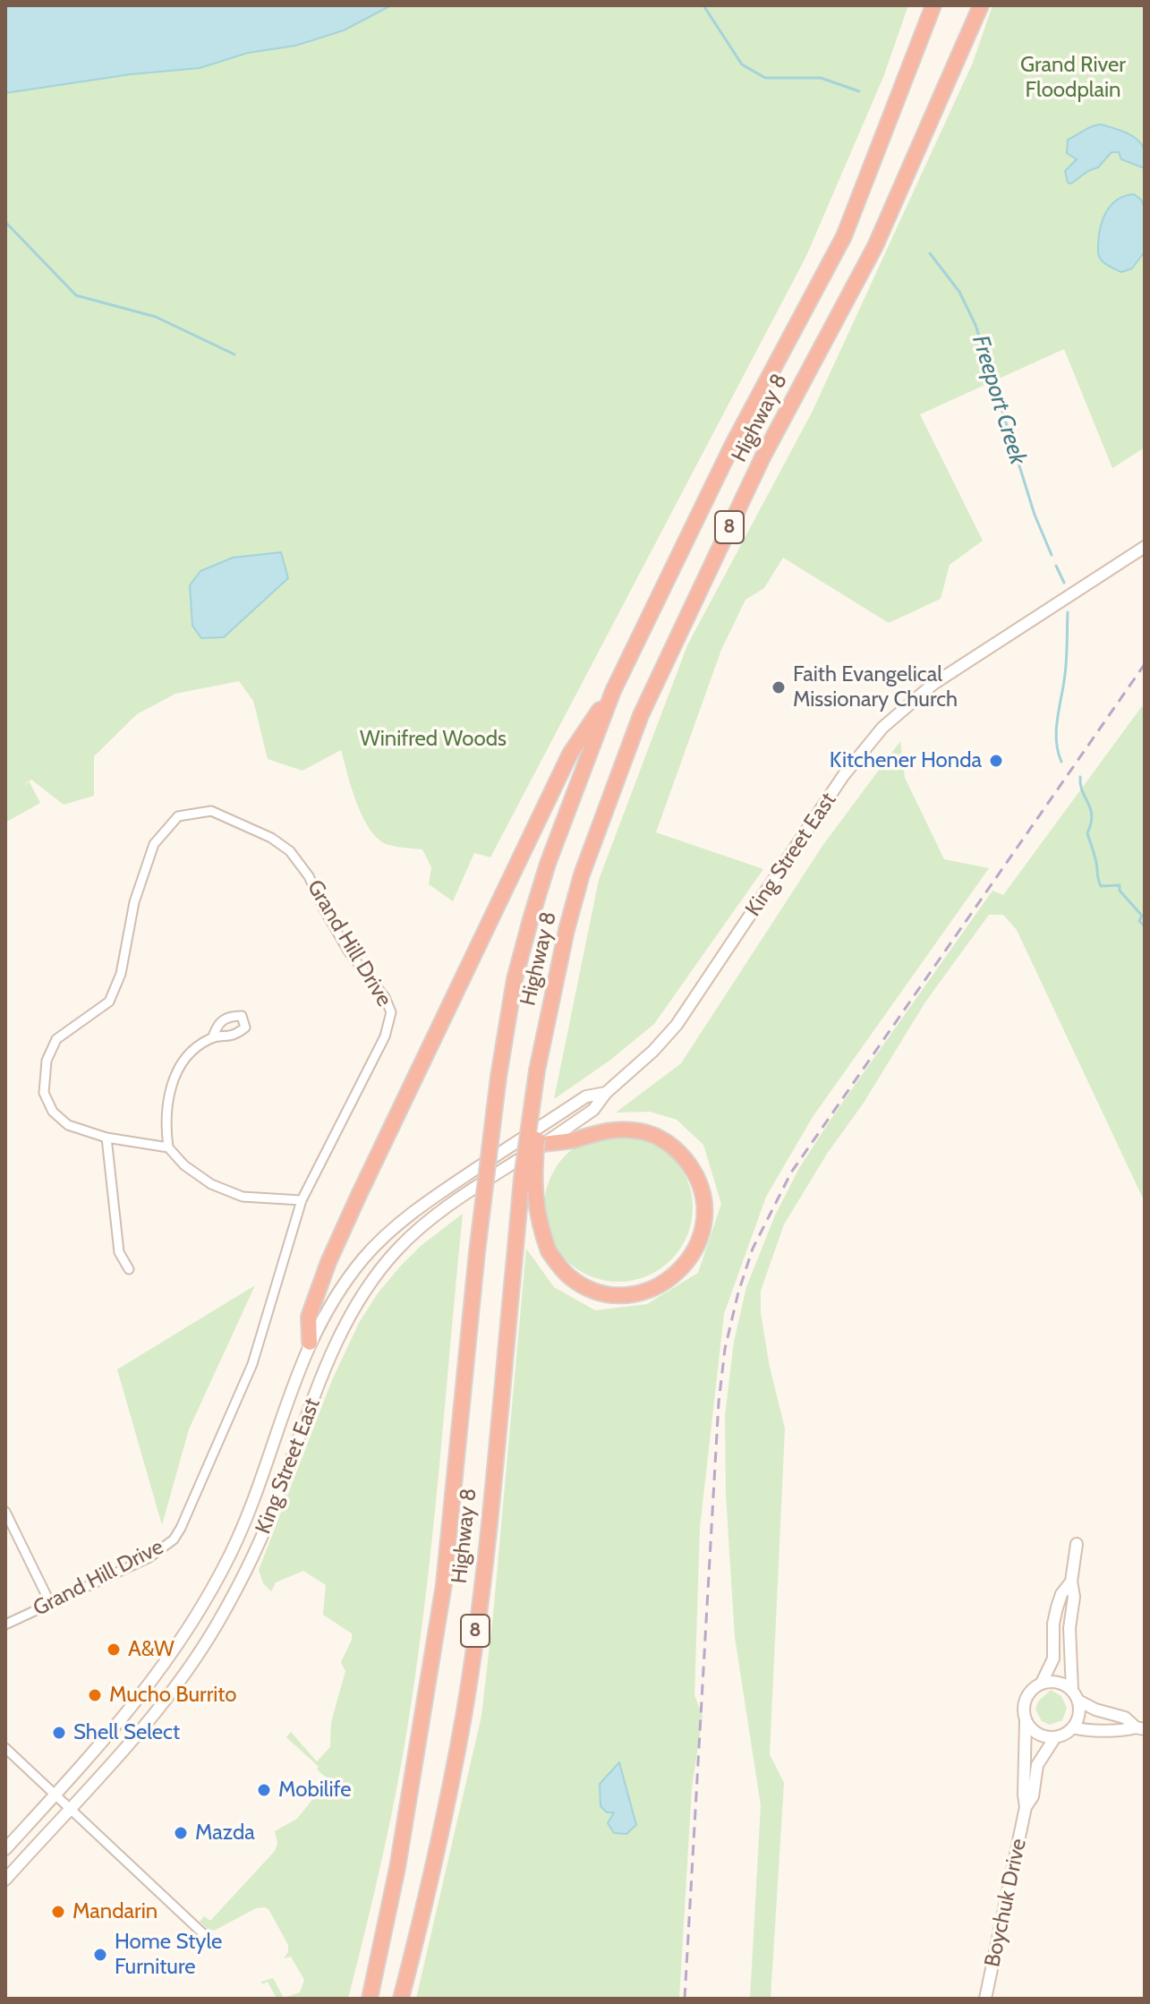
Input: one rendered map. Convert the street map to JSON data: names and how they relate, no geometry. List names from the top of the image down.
{
  "streets": {
    "highway": ["Highway 8", "8"],
    "main road": ["King Street East", "Boychuk Drive"],
    "street": ["Grand Hill Drive"]
  },
  "water": ["Freeport Creek"],
  "parks": ["Grand River Floodplain", "Winifred Woods"],
  "places": [
    "Faith Evangelical Missionary Church",
    "Kitchener Honda",
    "A&W",
    "Mucho Burrito",
    "Shell Select",
    "Mobilife",
    "Mazda",
    "Mandarin",
    "Home Style Furniture"
  ]
}
